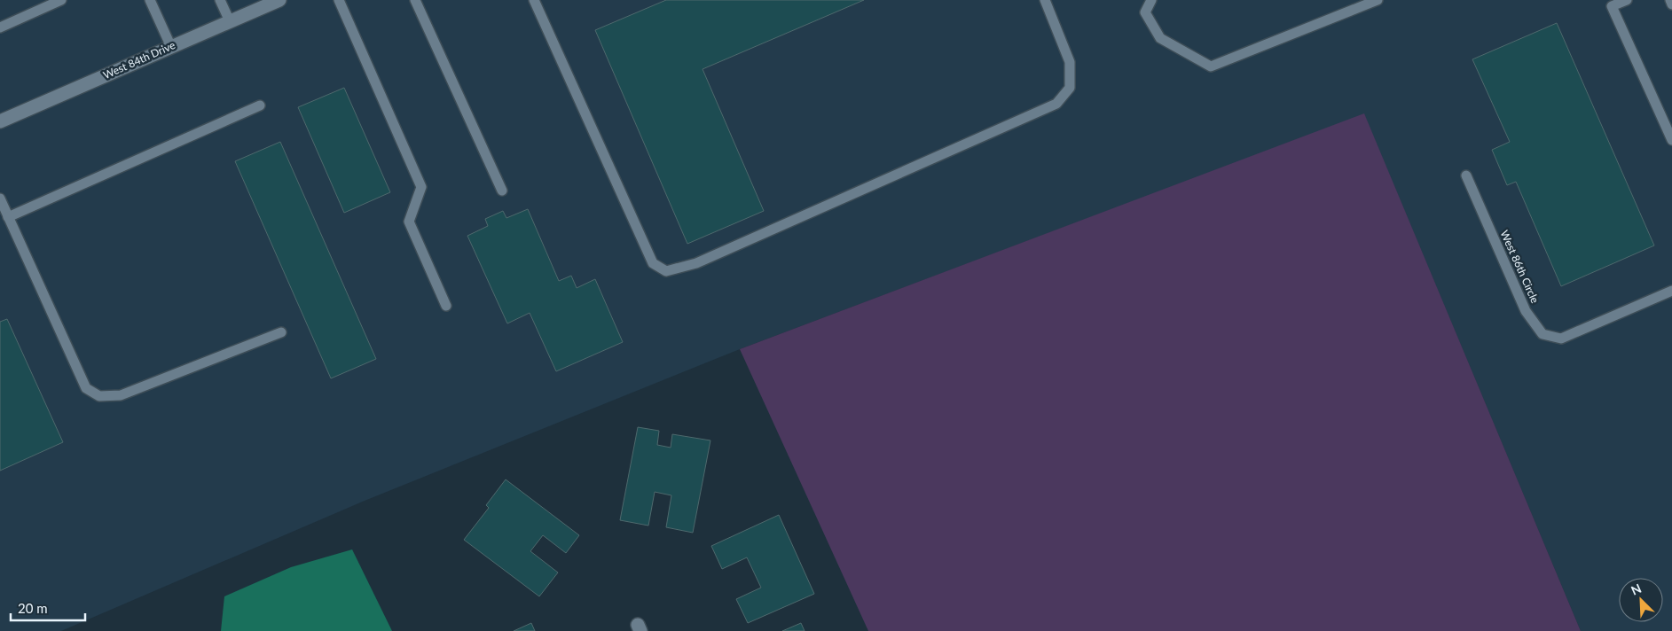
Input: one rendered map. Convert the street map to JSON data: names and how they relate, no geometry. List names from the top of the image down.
{
  "streets": {
    "street": ["West 84th Drive"],
    "lane": ["West 86th Circle"]
  },
  "scale_bar": "20 m",
  "north": "top left"
}
